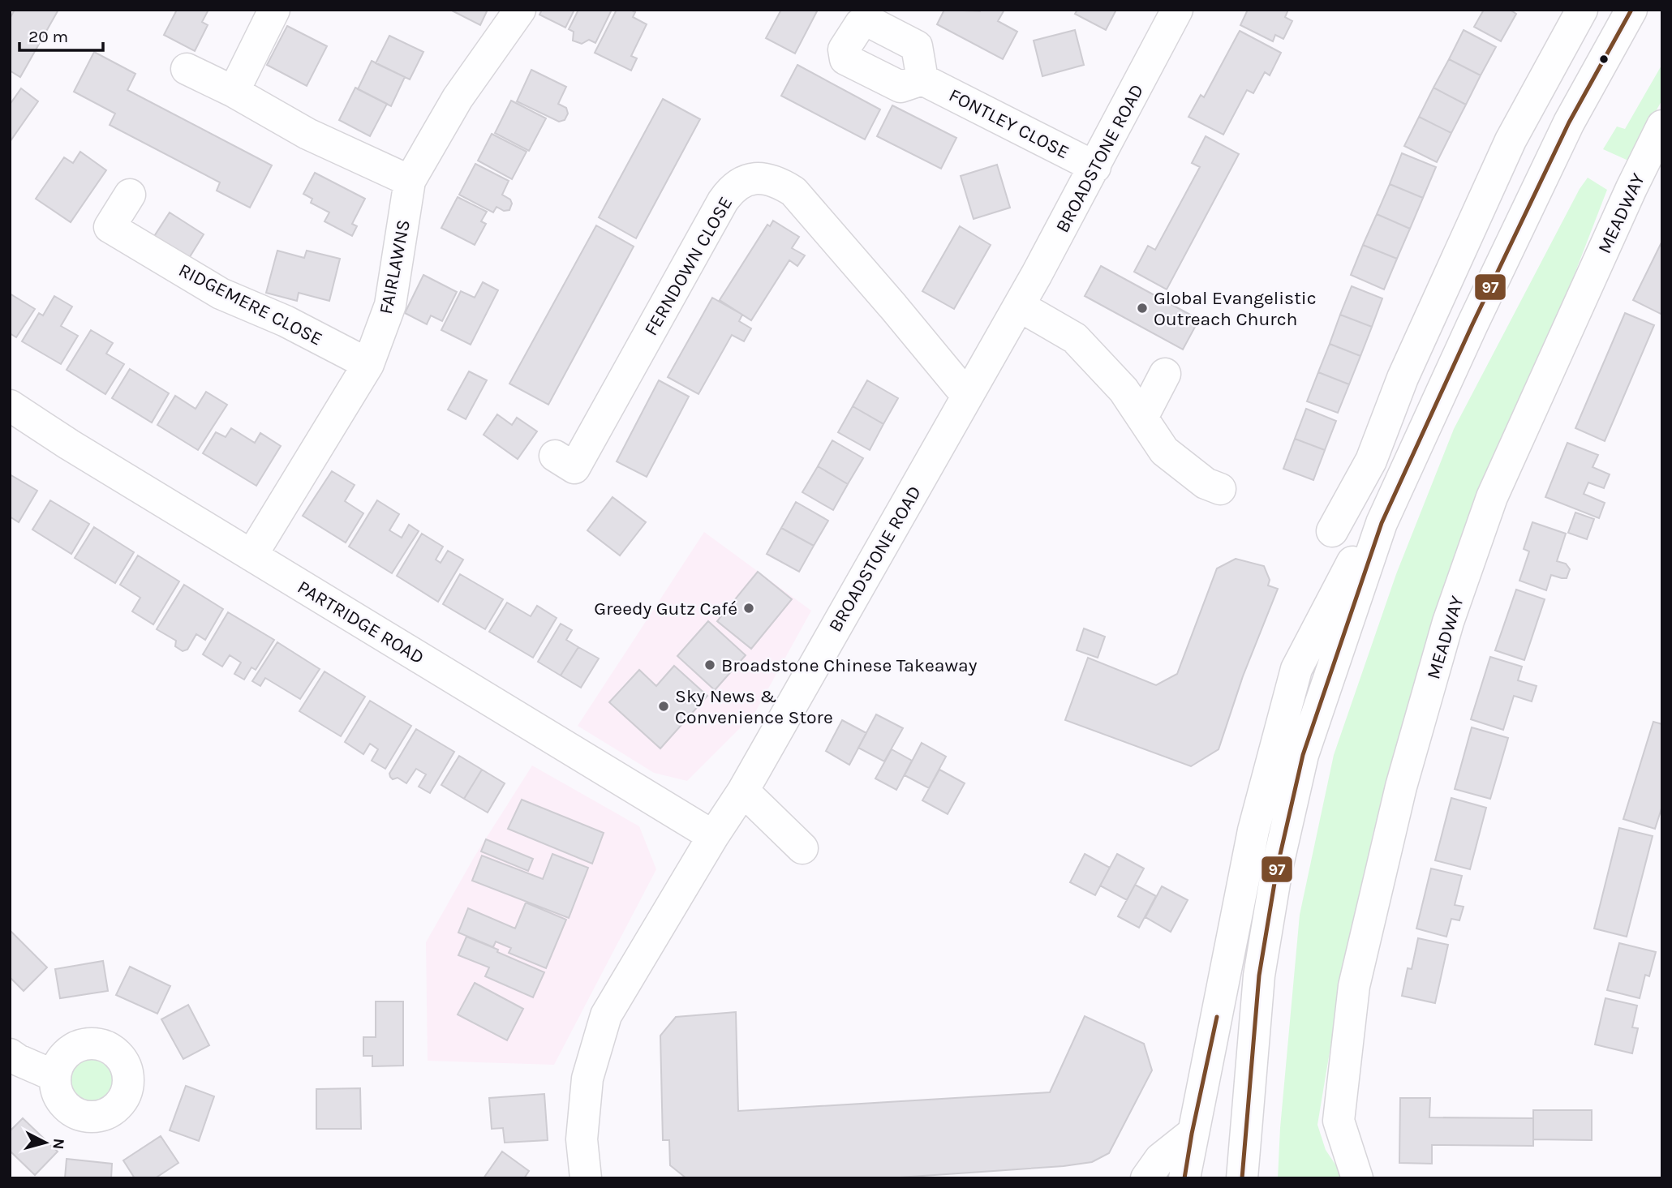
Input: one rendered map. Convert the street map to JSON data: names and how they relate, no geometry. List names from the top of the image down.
{
  "streets": {
    "street": [
      "FONTLEY CLOSE",
      "BROADSTONE ROAD",
      "MEADWAY",
      "FERNDOWN CLOSE",
      "FAIRLAWNS",
      "RIDGEMERE CLOSE",
      "PARTRIDGE ROAD"
    ]
  },
  "crossings": [
    ["FONTLEY CLOSE", "BROADSTONE ROAD"],
    ["BROADSTONE ROAD", "FERNDOWN CLOSE"],
    ["BROADSTONE ROAD", "PARTRIDGE ROAD"],
    ["FAIRLAWNS", "RIDGEMERE CLOSE"],
    ["FAIRLAWNS", "PARTRIDGE ROAD"]
  ],
  "places": [
    "Global Evangelistic Outreach Church",
    "Greedy Gutz Café",
    "Broadstone Chinese Takeaway",
    "Sky News & Convenience Store"
  ],
  "lines": ["transit line 97"],
  "scale_bar": "20 m",
  "north": "right"
}
